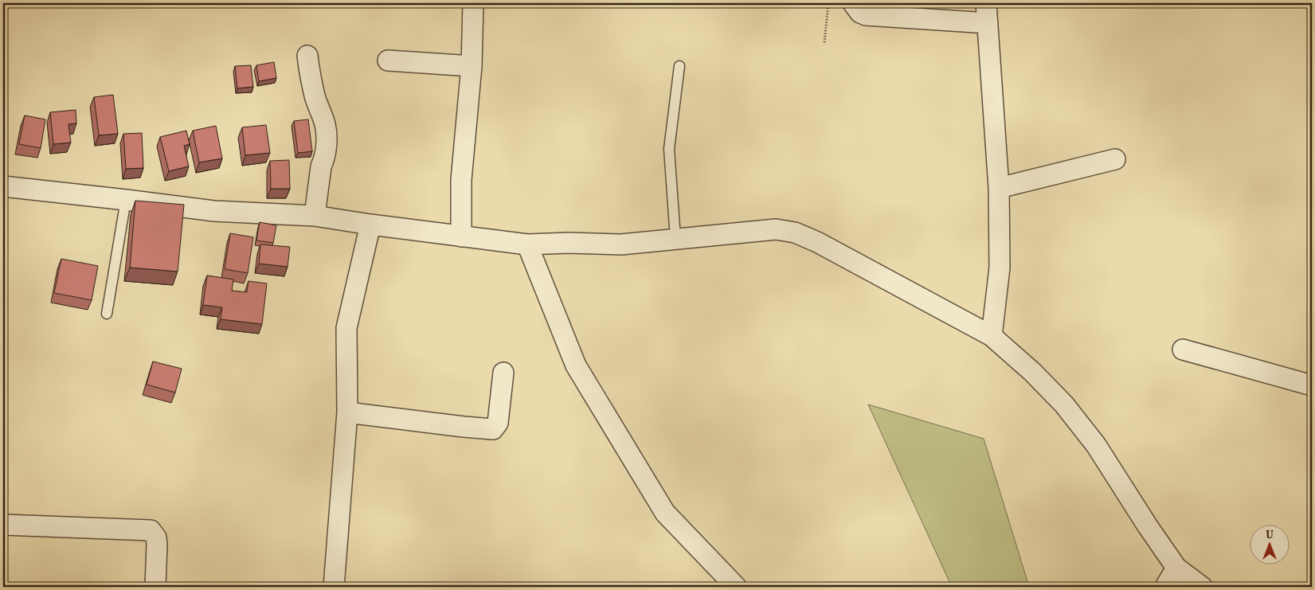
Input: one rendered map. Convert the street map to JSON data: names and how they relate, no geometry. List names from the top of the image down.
{
  "north": "top"
}
